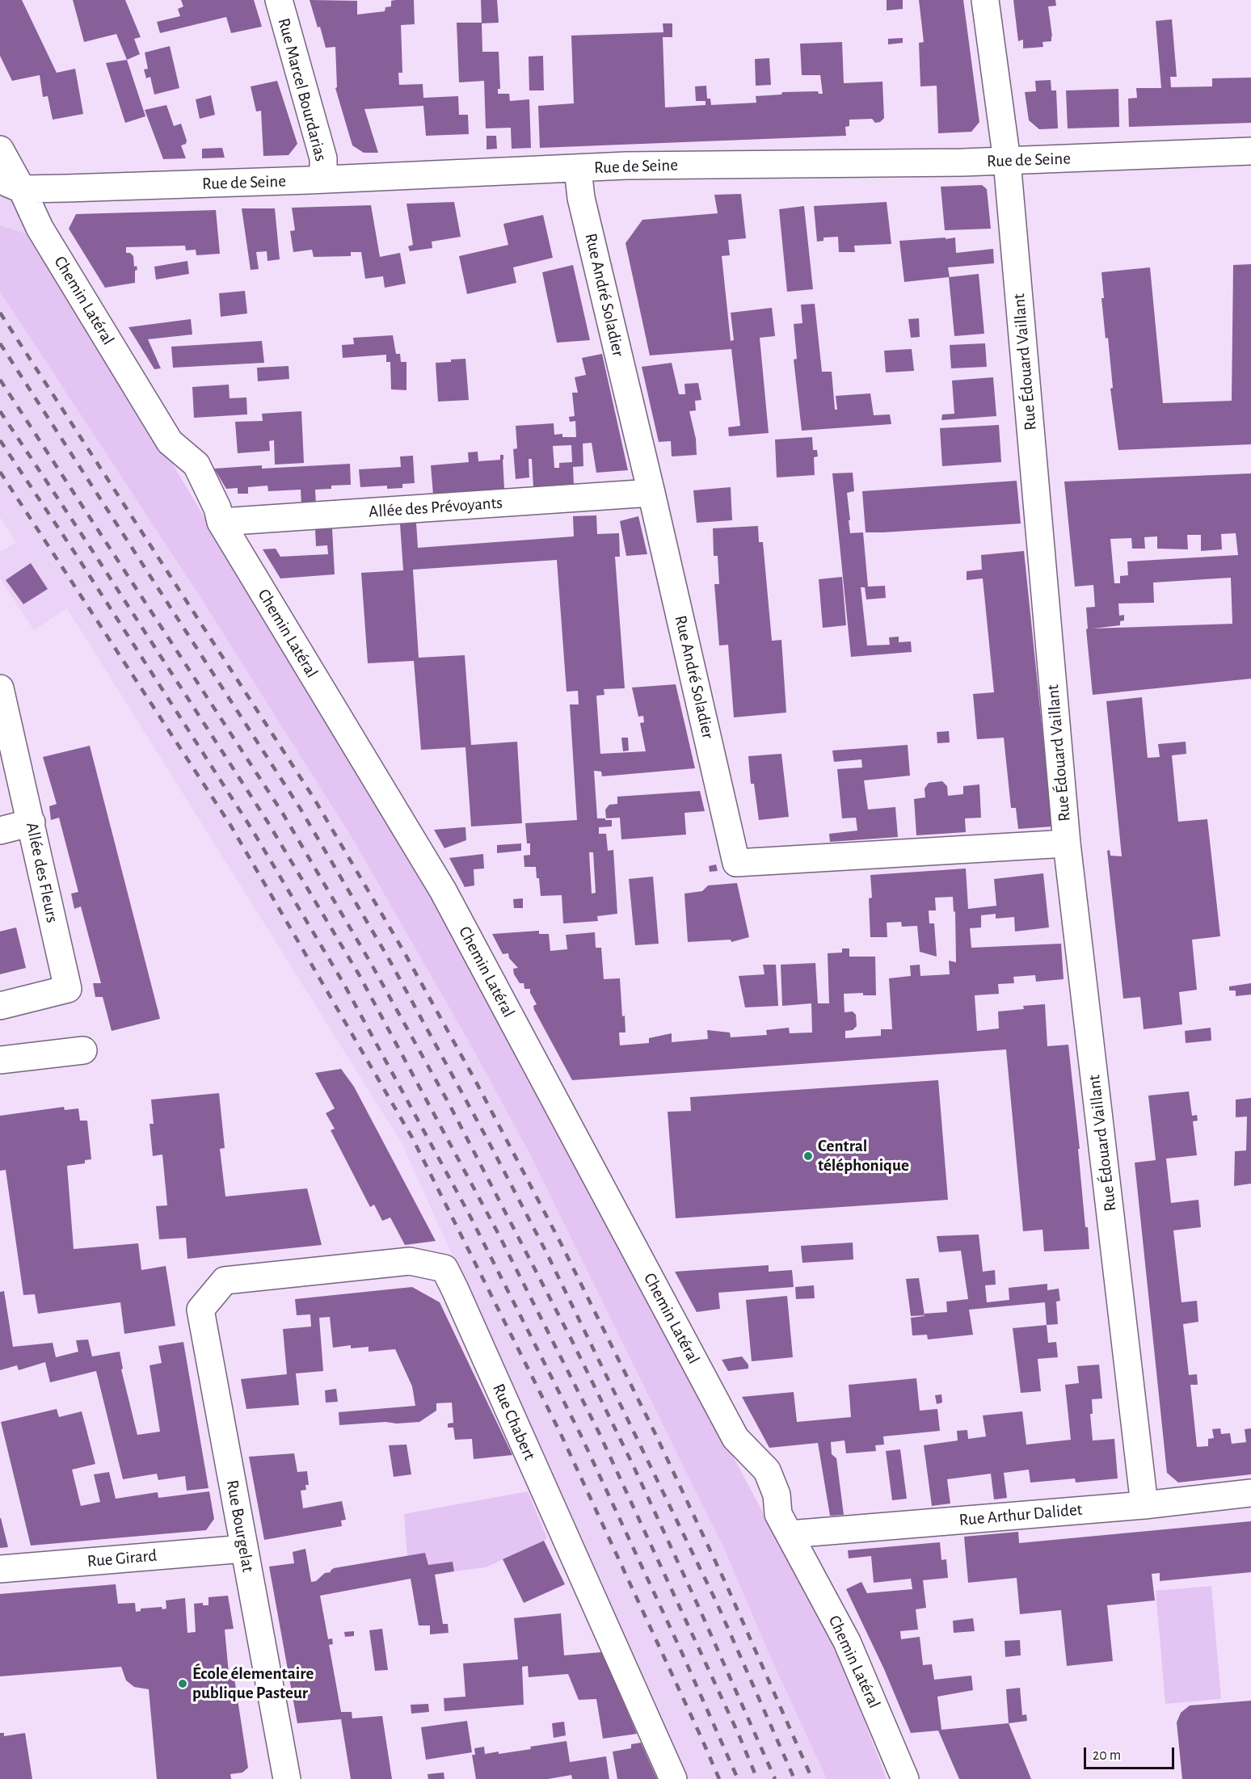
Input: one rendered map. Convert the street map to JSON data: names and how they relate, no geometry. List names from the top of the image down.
{
  "streets": {
    "street": [
      "Rue Marcel Bourdarias",
      "Rue de Seine",
      "Rue André Soladier",
      "Chemin Latéral",
      "Rue Édouard Vaillant",
      "Allée des Prévoyants",
      "Allée des Fleurs",
      "Rue Chabert",
      "Rue Arthur Dalidet",
      "Rue Bourgelat",
      "Rue Girard"
    ]
  },
  "crossings": [
    ["Rue Marcel Bourdarias", "Rue de Seine"],
    ["Rue de Seine", "Rue André Soladier"],
    ["Rue de Seine", "Chemin Latéral"],
    ["Rue de Seine", "Rue Édouard Vaillant"],
    ["Rue André Soladier", "Rue Édouard Vaillant"],
    ["Rue André Soladier", "Allée des Prévoyants"],
    ["Chemin Latéral", "Allée des Prévoyants"],
    ["Chemin Latéral", "Rue Arthur Dalidet"],
    ["Rue Édouard Vaillant", "Rue Arthur Dalidet"],
    ["Rue Chabert", "Rue Bourgelat"],
    ["Rue Bourgelat", "Rue Girard"]
  ],
  "places": ["Central téléphonique", "École élementaire publique Pasteur"],
  "scale_bar": "20 m"
}
